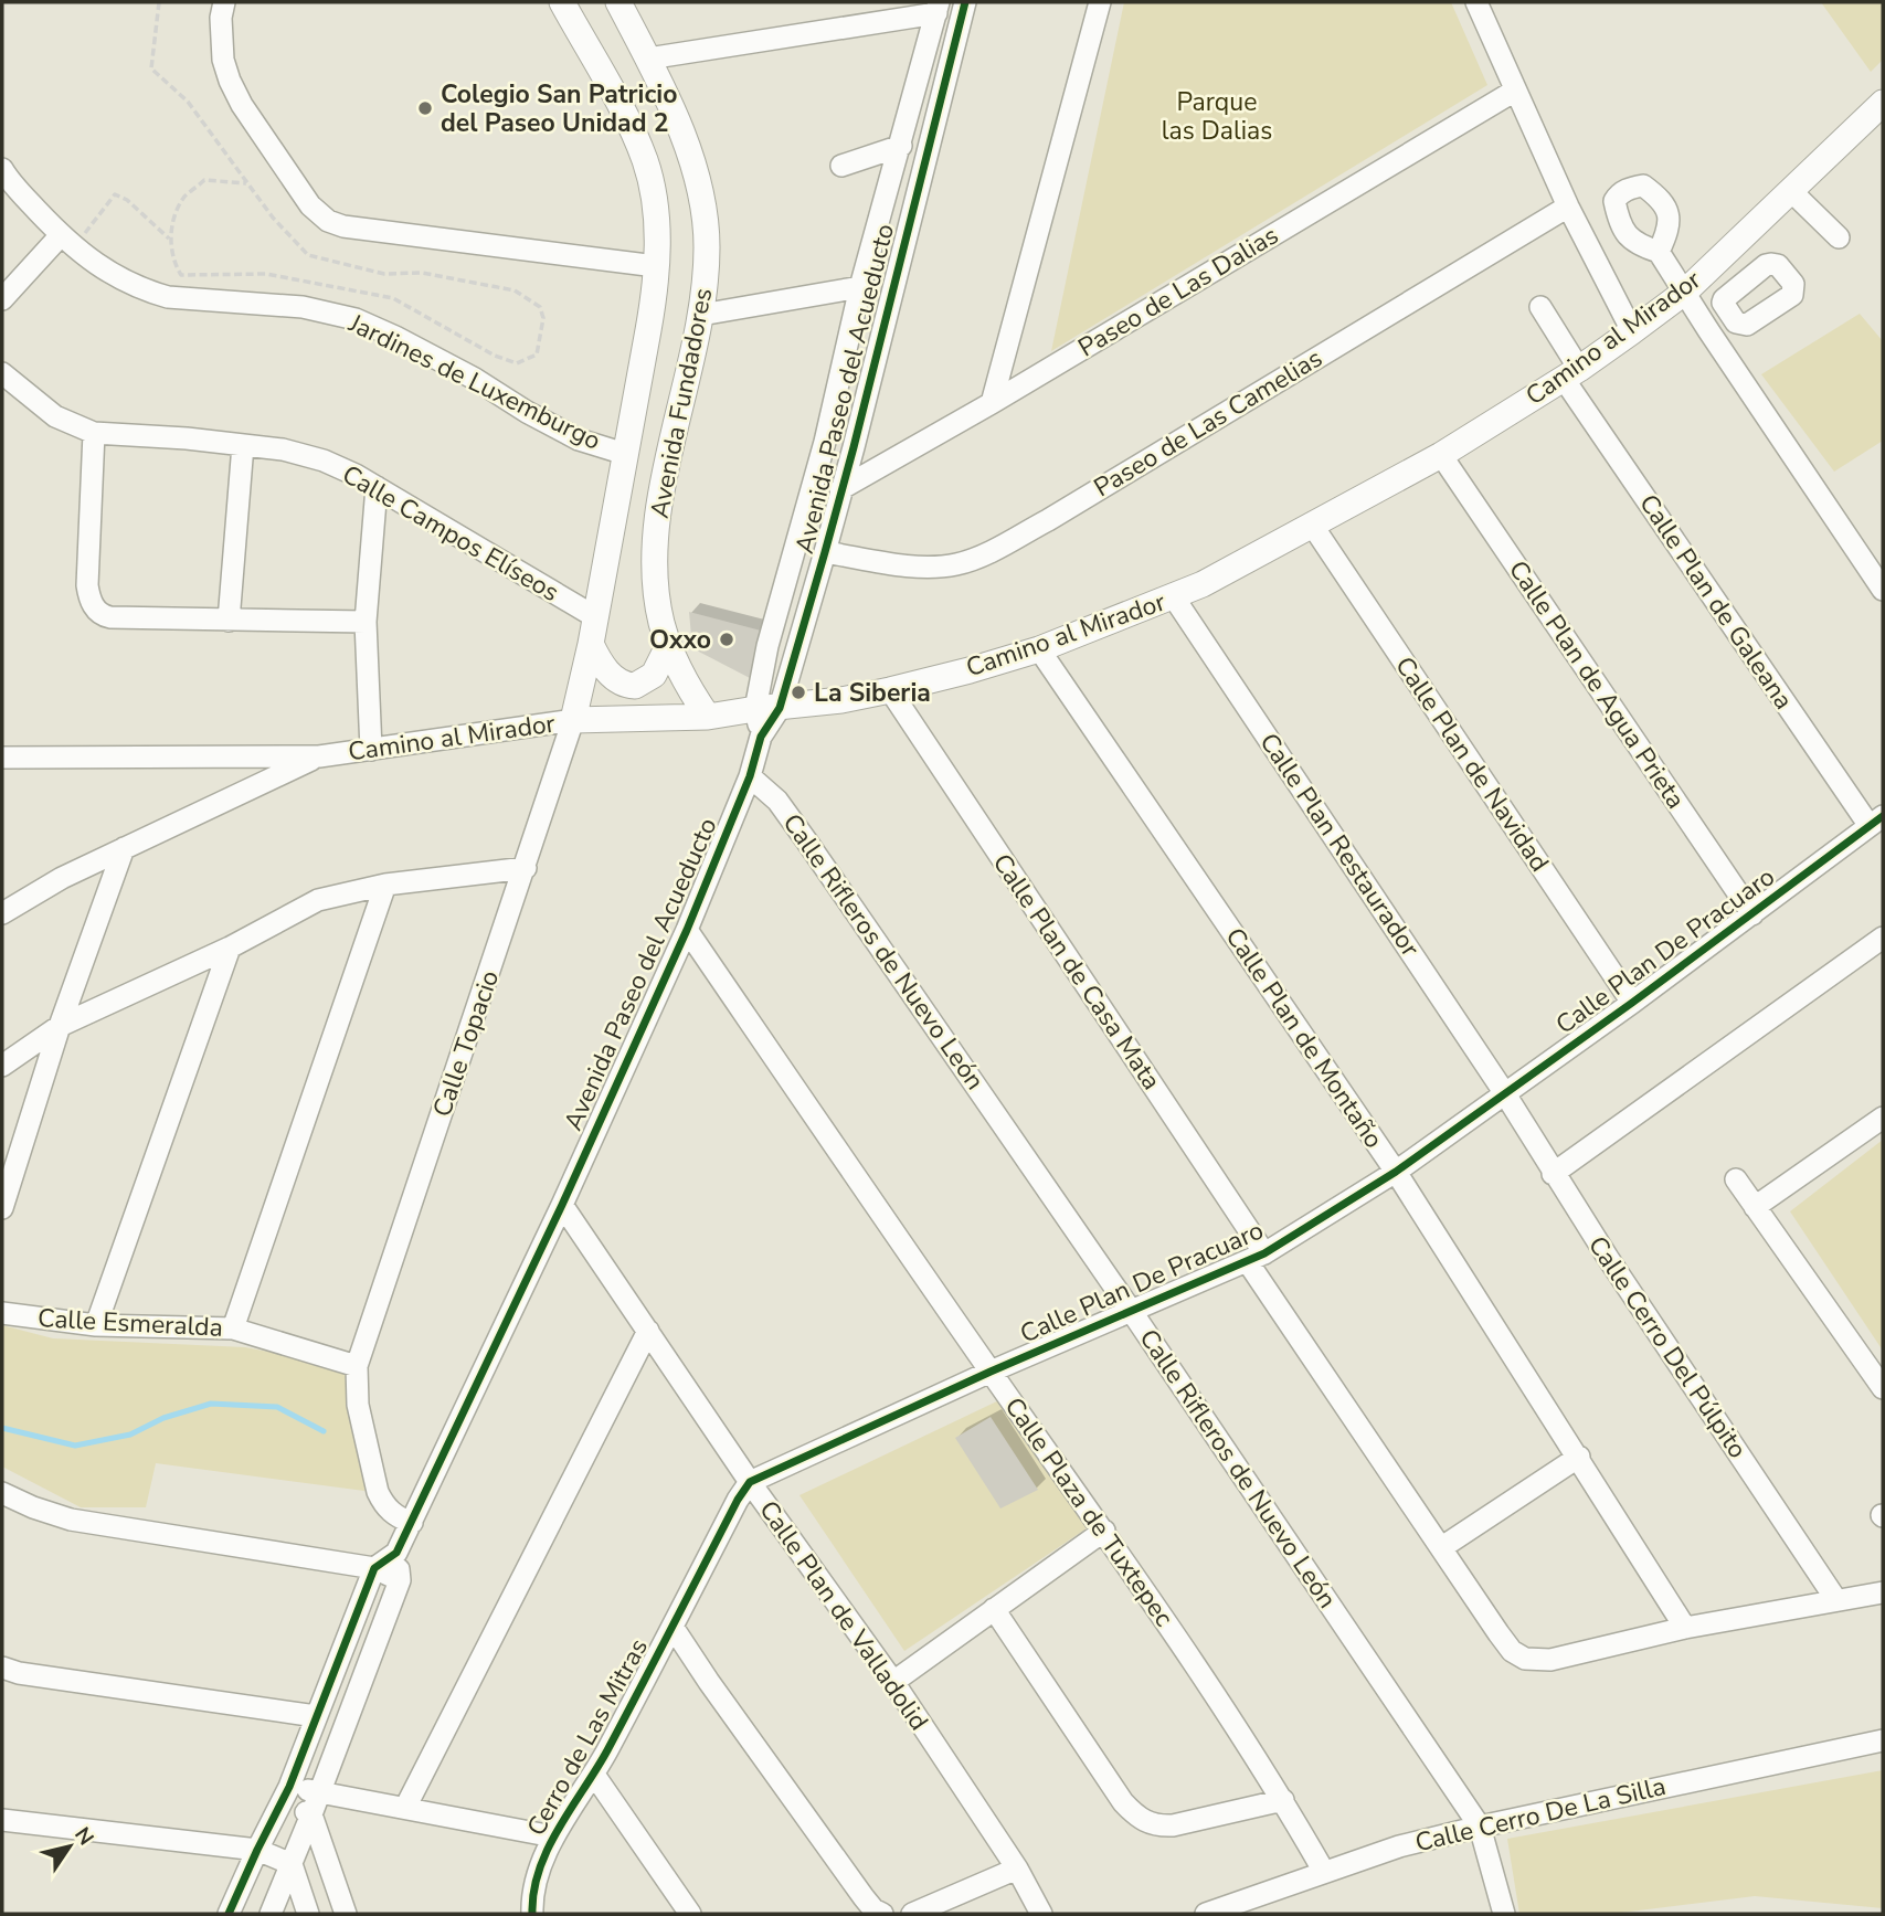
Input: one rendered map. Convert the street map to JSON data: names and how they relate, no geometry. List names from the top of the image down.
{
  "streets": {
    "main road": ["Camino al Mirador", "Avenida Fundadores"],
    "street": [
      "Paseo de Las Dalias",
      "Jardines de Luxemburgo",
      "Avenida Paseo del Acueducto",
      "Paseo de Las Camelias",
      "Calle Campos Elíseos",
      "Calle Plan de Galeana",
      "Calle Plan de Agua Prieta",
      "Calle Plan de Navidad",
      "Calle Plan Restaurador",
      "Calle Plan De Pracuaro",
      "Calle Rifleros de Nuevo León",
      "Calle Plan de Casa Mata",
      "Calle Plan de Montaño",
      "Calle Topacio",
      "Calle Esmeralda",
      "Calle Cerro Del Púlpito",
      "Calle Plaza de Tuxtepec",
      "Calle Plan de Valladolid",
      "Cerro de Las Mitras",
      "Calle Cerro De La Silla"
    ]
  },
  "crossings": [
    ["Paseo de Las Dalias", "Avenida Paseo del Acueducto"],
    ["Camino al Mirador", "Avenida Paseo del Acueducto"],
    ["Camino al Mirador", "Avenida Fundadores"],
    ["Camino al Mirador", "Calle Plan de Galeana"],
    ["Camino al Mirador", "Calle Plan de Agua Prieta"],
    ["Camino al Mirador", "Calle Plan de Navidad"],
    ["Camino al Mirador", "Calle Plan Restaurador"],
    ["Camino al Mirador", "Calle Plan de Casa Mata"],
    ["Camino al Mirador", "Calle Plan de Montaño"],
    ["Camino al Mirador", "Calle Topacio"],
    ["Jardines de Luxemburgo", "Avenida Fundadores"],
    ["Avenida Paseo del Acueducto", "Paseo de Las Camelias"],
    ["Avenida Paseo del Acueducto", "Calle Rifleros de Nuevo León"],
    ["Avenida Paseo del Acueducto", "Calle Plaza de Tuxtepec"],
    ["Avenida Paseo del Acueducto", "Calle Plan de Valladolid"],
    ["Avenida Fundadores", "Calle Campos Elíseos"],
    ["Avenida Fundadores", "Calle Topacio"],
    ["Calle Plan de Galeana", "Calle Plan De Pracuaro"],
    ["Calle Plan de Agua Prieta", "Calle Plan De Pracuaro"],
    ["Calle Plan de Navidad", "Calle Plan De Pracuaro"],
    ["Calle Plan Restaurador", "Calle Plan De Pracuaro"],
    ["Calle Plan Restaurador", "Calle Cerro Del Púlpito"],
    ["Calle Plan De Pracuaro", "Calle Rifleros de Nuevo León"],
    ["Calle Plan De Pracuaro", "Calle Plan de Casa Mata"],
    ["Calle Plan De Pracuaro", "Calle Plan de Montaño"],
    ["Calle Plan De Pracuaro", "Calle Cerro Del Púlpito"],
    ["Calle Plan De Pracuaro", "Calle Plaza de Tuxtepec"],
    ["Calle Plan De Pracuaro", "Calle Plan de Valladolid"],
    ["Calle Rifleros de Nuevo León", "Calle Cerro De La Silla"],
    ["Calle Plan de Casa Mata", "Calle Plan de Montaño"],
    ["Calle Plan de Casa Mata", "Calle Cerro Del Púlpito"],
    ["Calle Topacio", "Calle Esmeralda"],
    ["Calle Plaza de Tuxtepec", "Calle Cerro De La Silla"]
  ],
  "parks": ["Parque las Dalias"],
  "places": ["Colegio San Patricio del Paseo Unidad 2", "Oxxo", "La Siberia"],
  "north": "top right"
}
